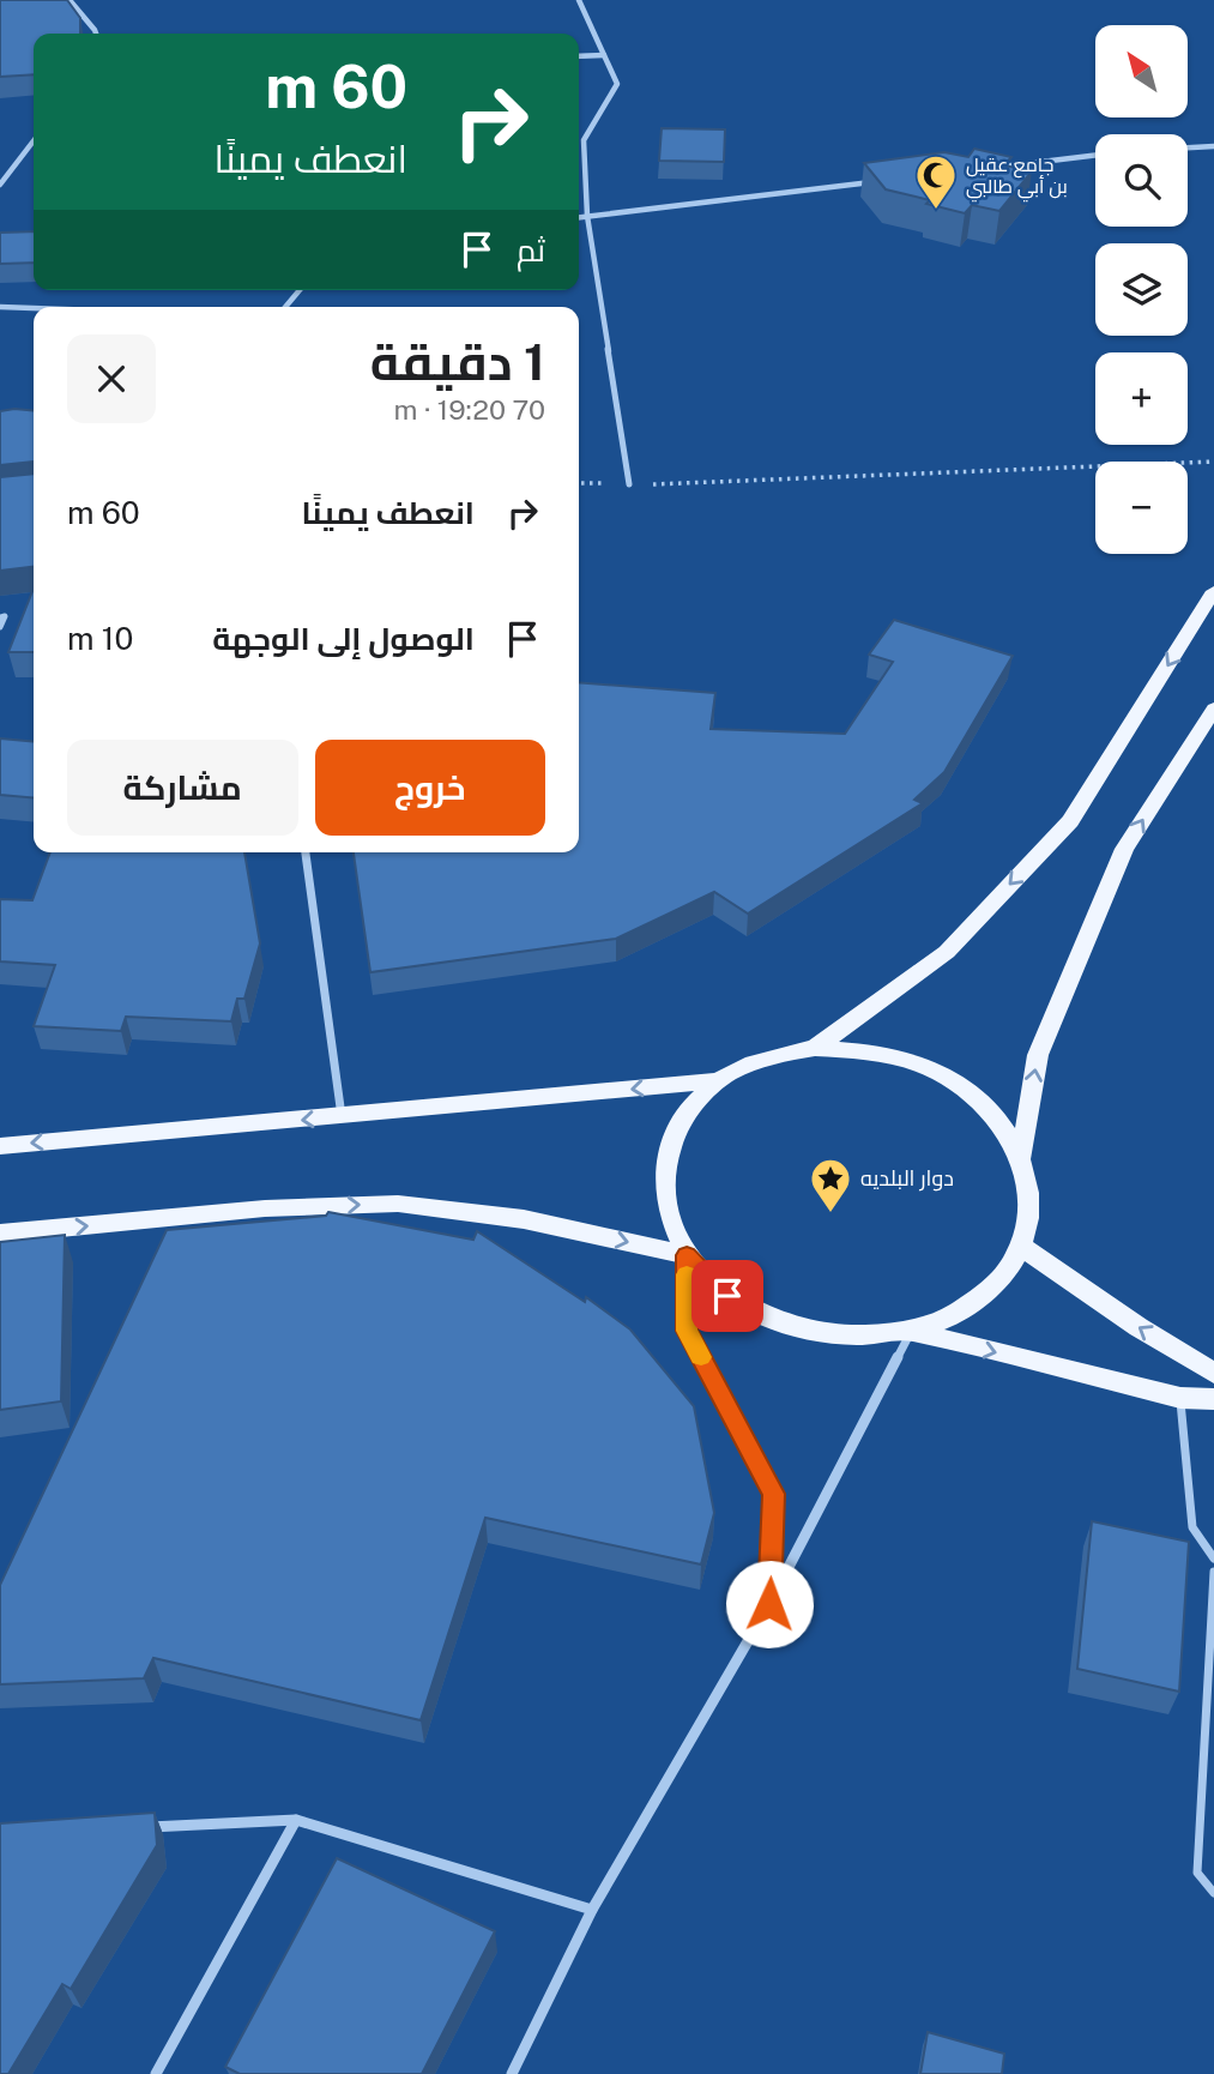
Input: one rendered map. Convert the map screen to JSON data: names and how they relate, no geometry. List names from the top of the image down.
{
  "places": {
    "mosque": ["جامع عقيل بن أبي طالبي"],
    "place": ["دوار البلديه"]
  },
  "north": "top left",
  "page": {
    "map_buttons": ["+", "−"],
    "turn": ["60 m", "انعطف يمينًا"],
    "then": "ثم",
    "heading": ["1 دقيقة", "70 m · 19:20"],
    "list": [
      {
        "name": "انعطف يمينًا",
        "value": "60 m"
      },
      {
        "name": "الوصول إلى الوجهة",
        "value": "10 m"
      }
    ],
    "buttons": ["خروج", "مشاركة"]
  }
}
